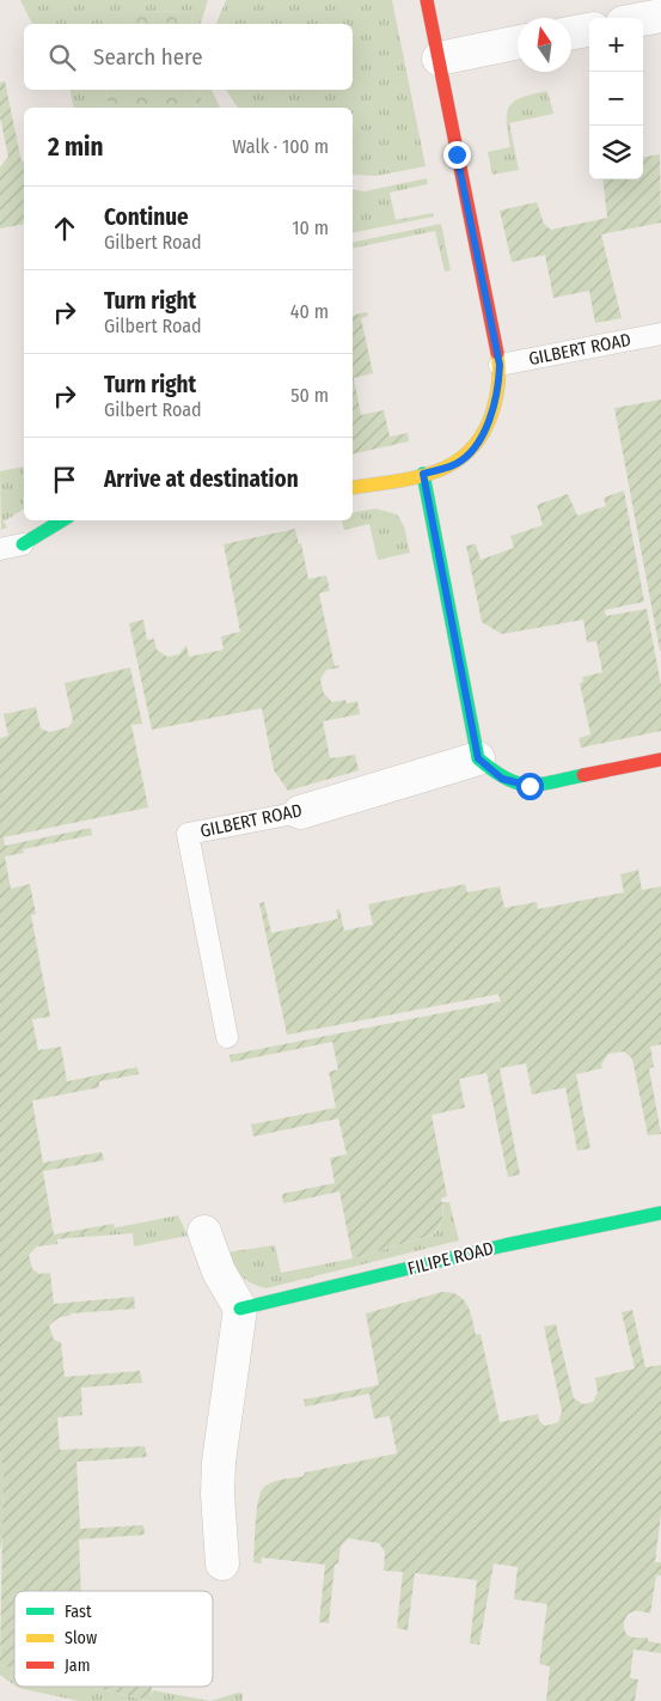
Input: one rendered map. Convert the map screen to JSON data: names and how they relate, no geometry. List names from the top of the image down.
{
  "streets": {
    "street": ["GILBERT ROAD", "FILIPE ROAD"]
  },
  "legend": ["Fast", "Slow", "Jam"],
  "north": "top",
  "page": {
    "map_buttons": ["+", "−"],
    "search": "Search here",
    "heading": ["2 min", "Walk · 100 m"],
    "list": [
      ["Continue", "Gilbert Road", "10 m"],
      ["Turn right", "Gilbert Road", "40 m"],
      ["Turn right", "Gilbert Road", "50 m"],
      "Arrive at destination"
    ]
  }
}
